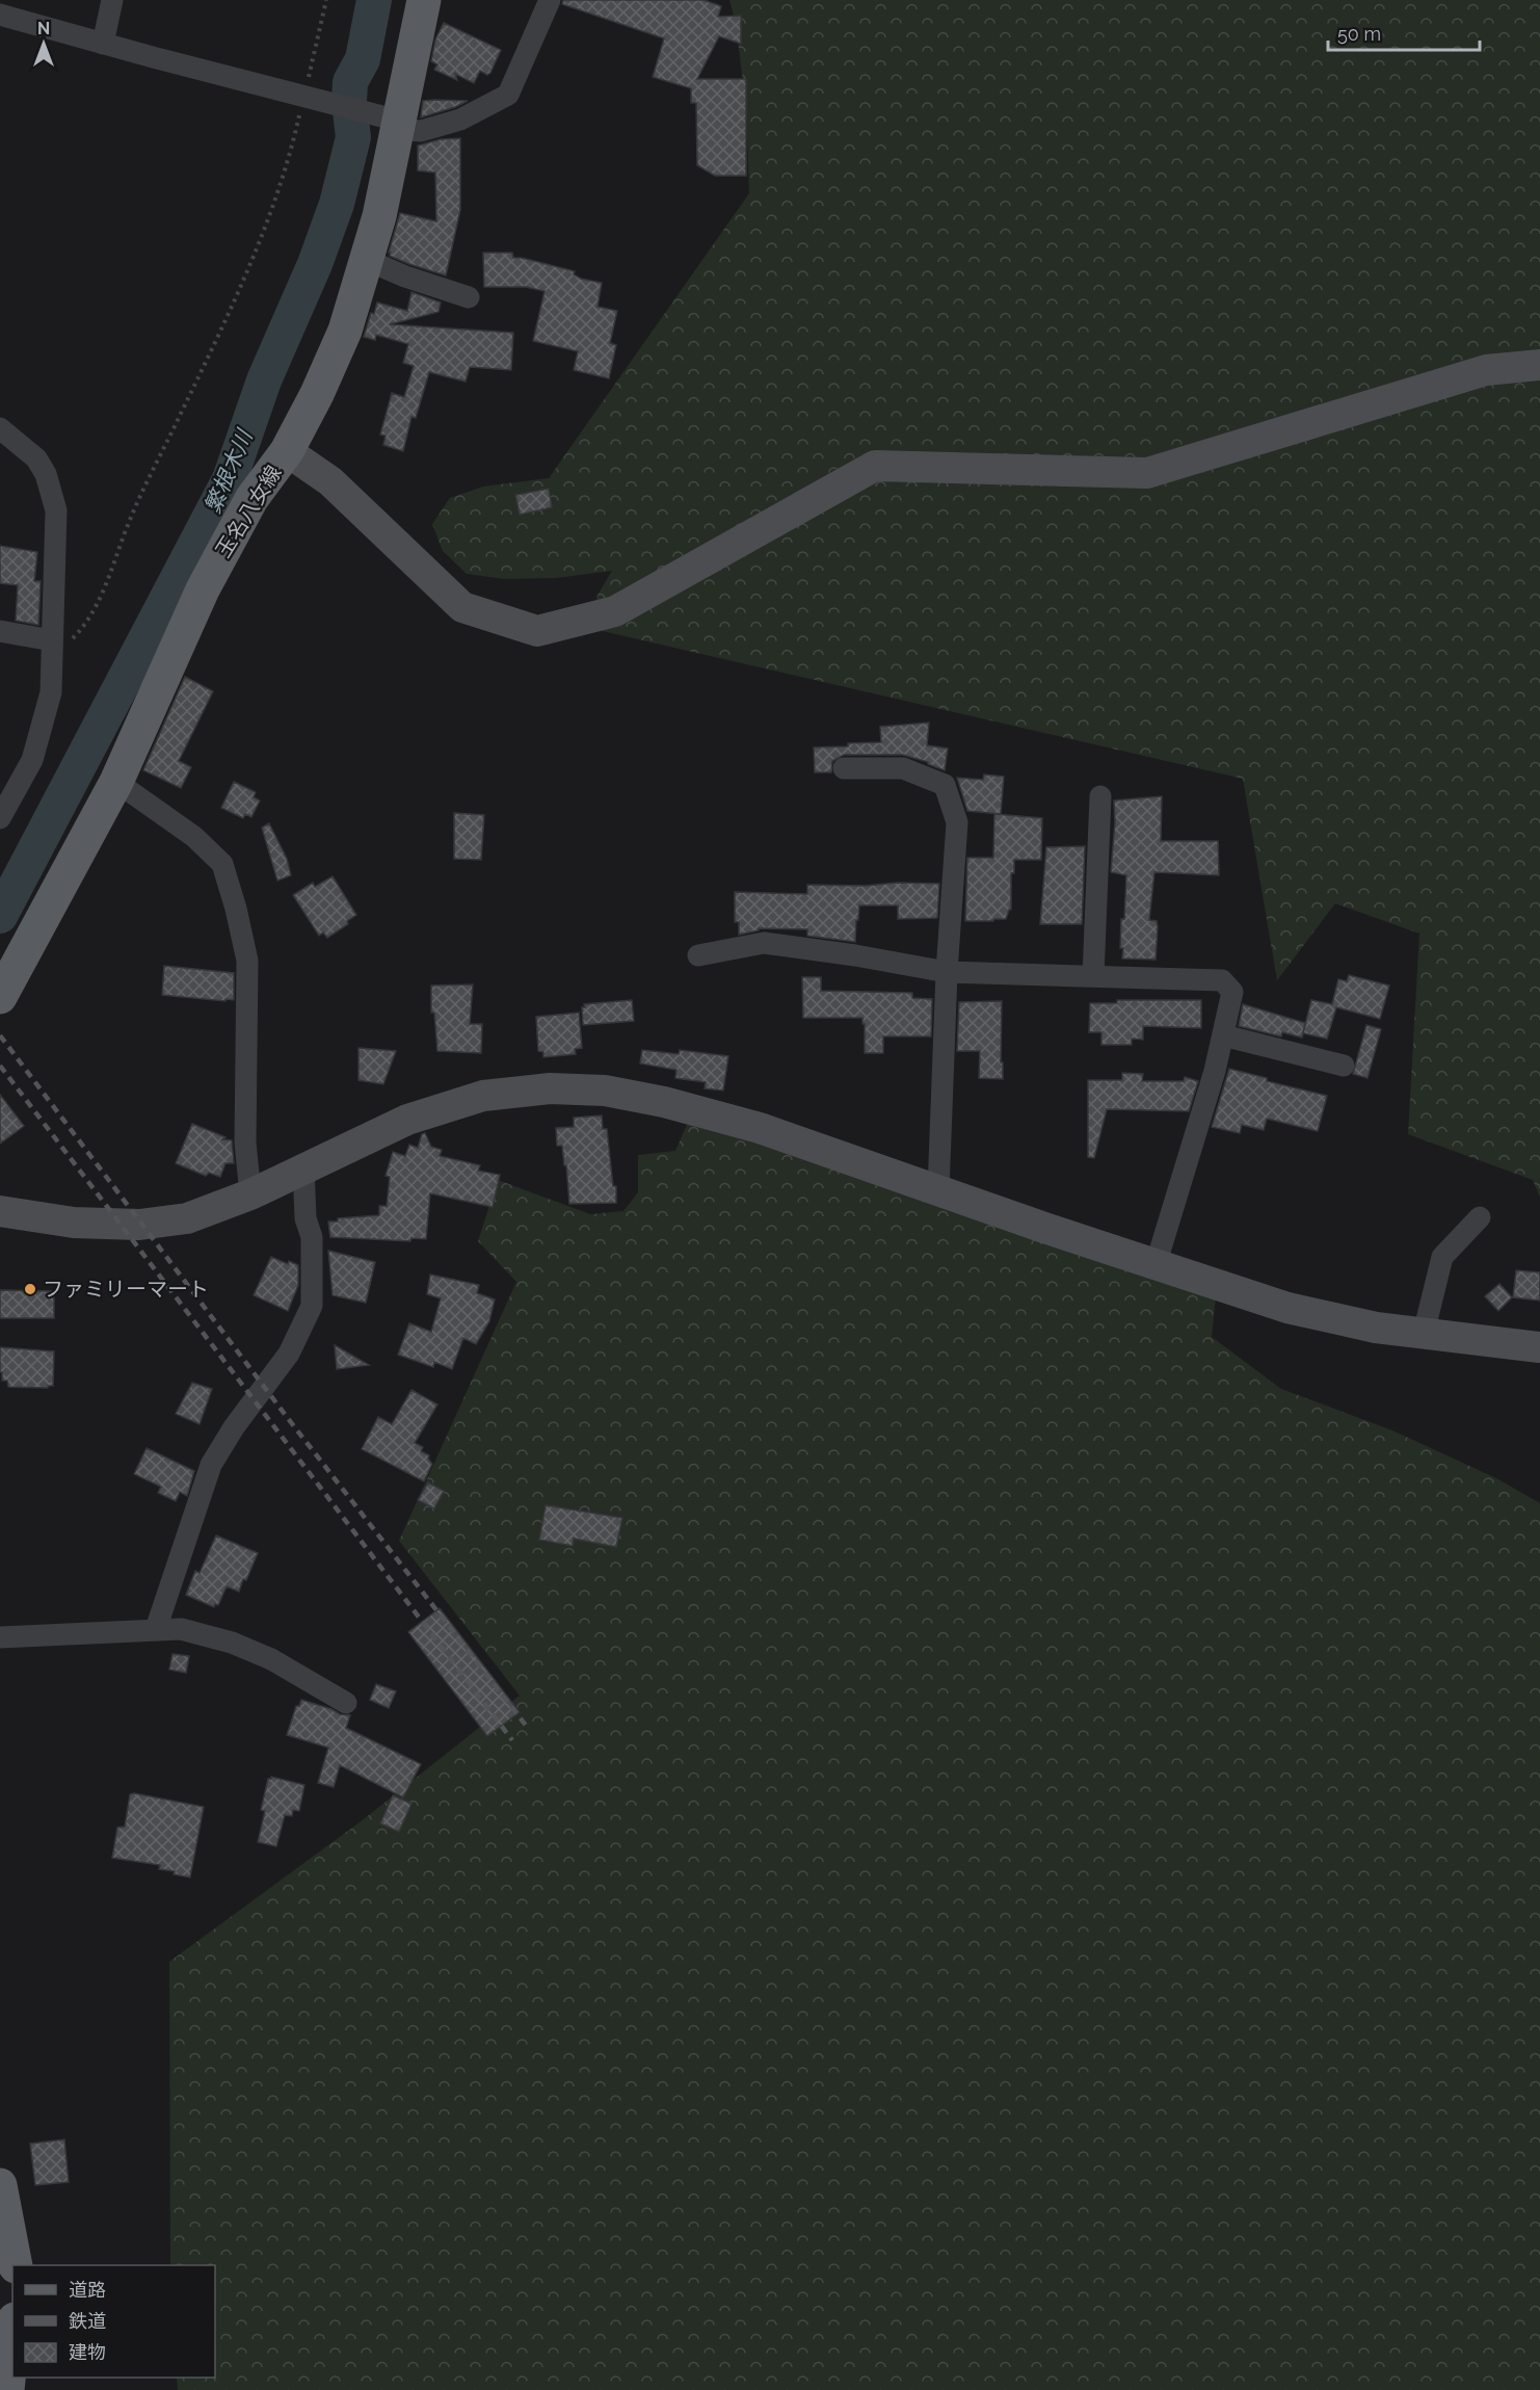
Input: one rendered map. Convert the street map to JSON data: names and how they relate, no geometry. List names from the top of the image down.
{
  "streets": {
    "main road": ["玉名八女線"]
  },
  "water": ["繁根木川"],
  "places": ["ファミリーマート"],
  "legend": ["道路", "鉄道", "建物"],
  "scale_bar": "50 m",
  "north": "top"
}
